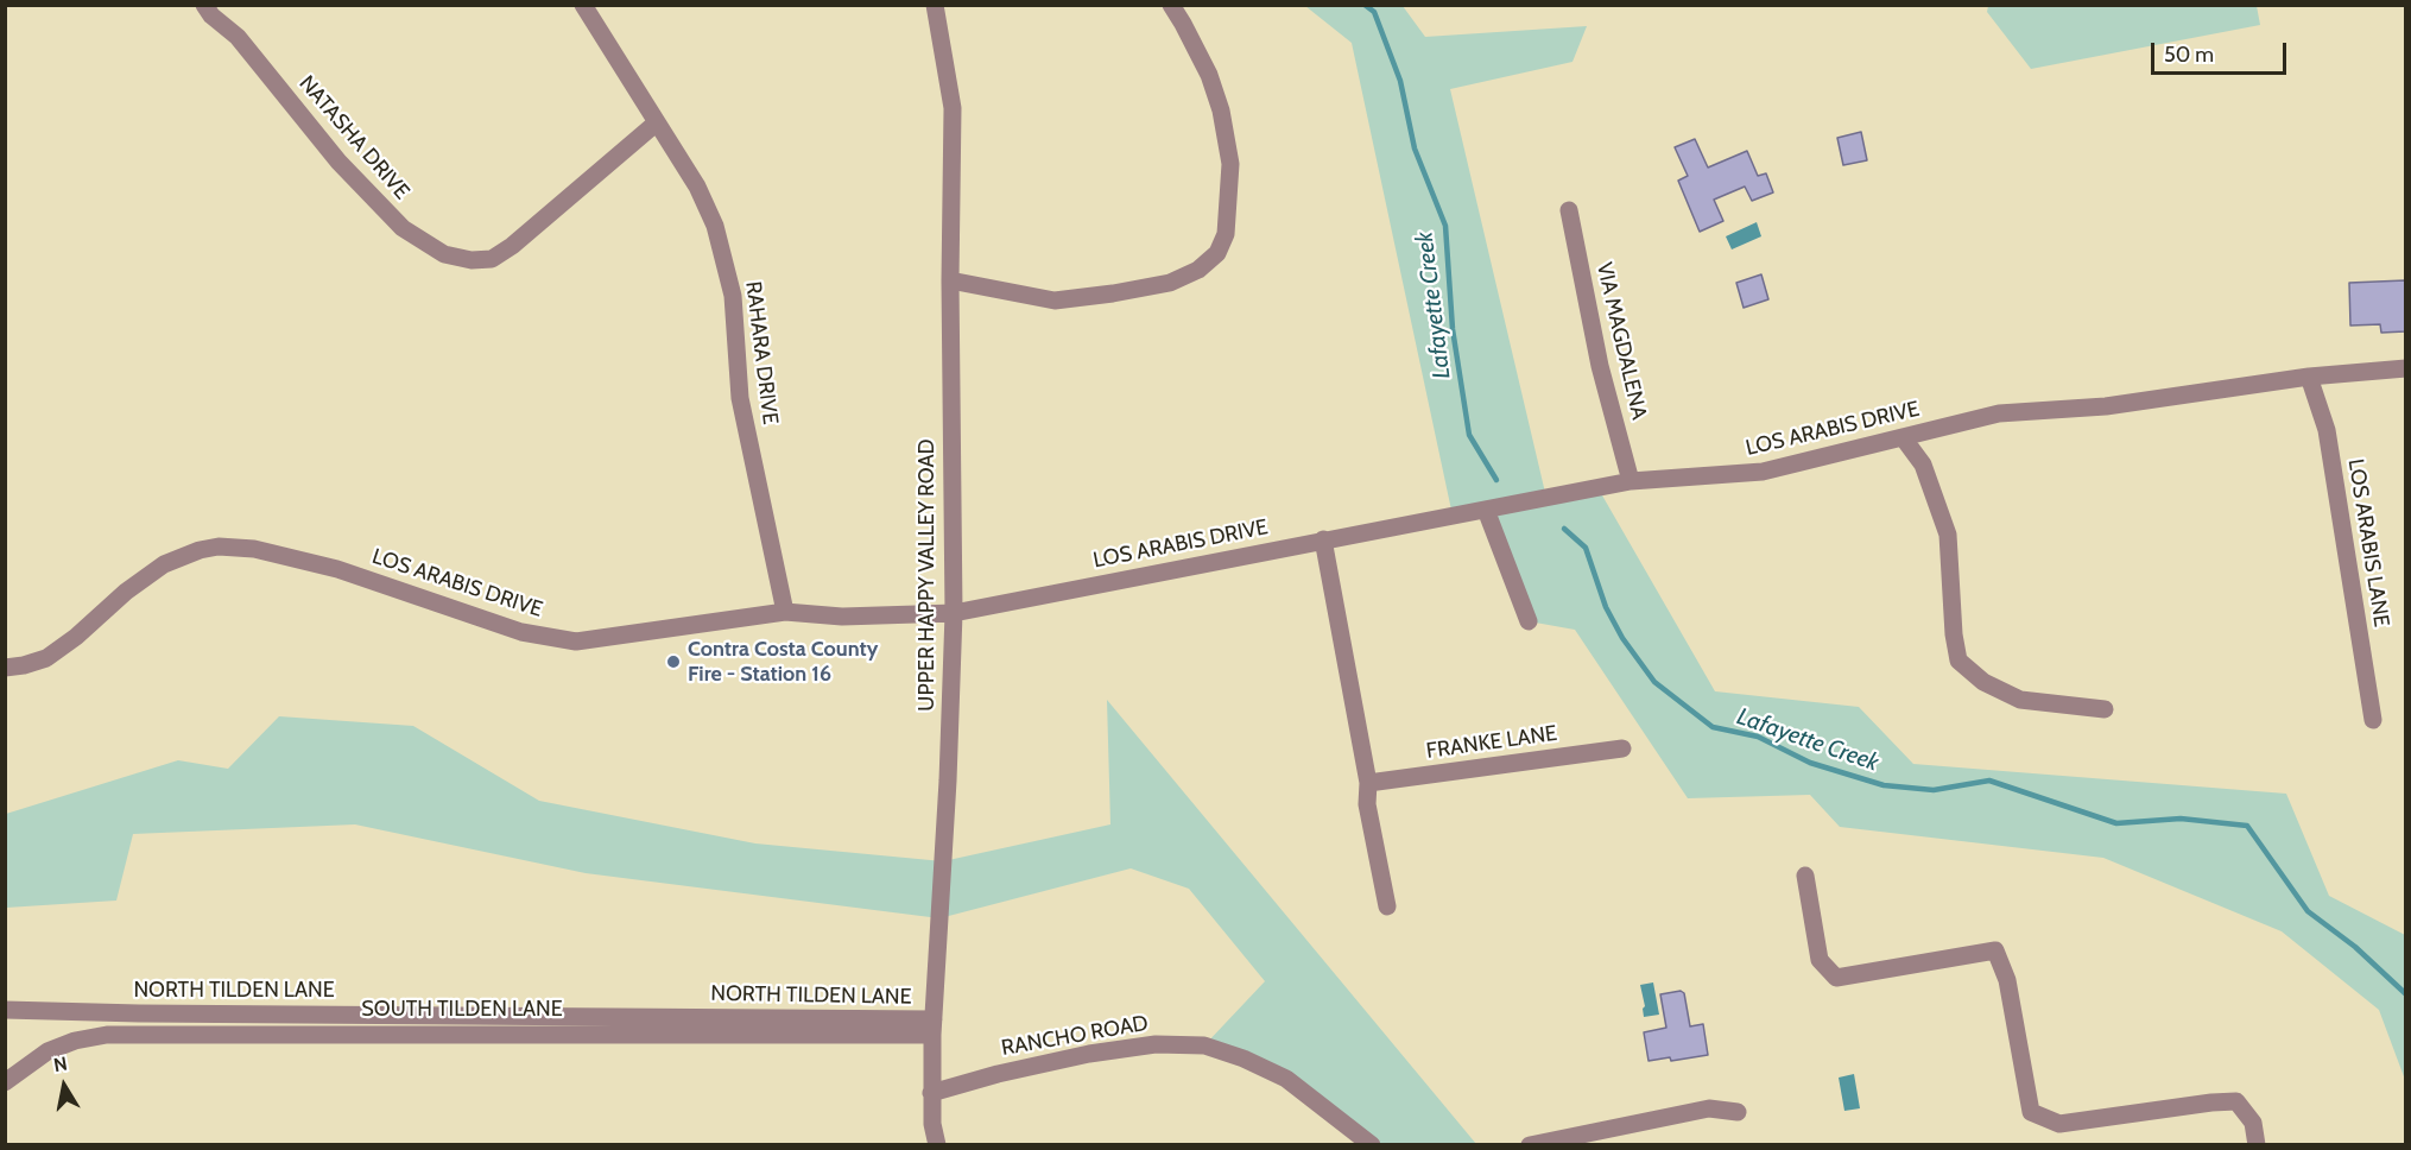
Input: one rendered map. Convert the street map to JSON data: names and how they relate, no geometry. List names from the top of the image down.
{
  "streets": {
    "street": [
      "NATASHA DRIVE",
      "VIA MAGDALENA",
      "RAHARA DRIVE",
      "LOS ARABIS DRIVE",
      "LOS ARABIS LANE",
      "UPPER HAPPY VALLEY ROAD",
      "FRANKE LANE",
      "NORTH TILDEN LANE",
      "SOUTH TILDEN LANE",
      "RANCHO ROAD"
    ]
  },
  "crossings": [
    ["NATASHA DRIVE", "RAHARA DRIVE"],
    ["VIA MAGDALENA", "LOS ARABIS DRIVE"],
    ["RAHARA DRIVE", "LOS ARABIS DRIVE"],
    ["LOS ARABIS DRIVE", "LOS ARABIS LANE"],
    ["LOS ARABIS DRIVE", "UPPER HAPPY VALLEY ROAD"],
    ["UPPER HAPPY VALLEY ROAD", "NORTH TILDEN LANE"],
    ["UPPER HAPPY VALLEY ROAD", "SOUTH TILDEN LANE"],
    ["UPPER HAPPY VALLEY ROAD", "RANCHO ROAD"],
    ["NORTH TILDEN LANE", "SOUTH TILDEN LANE"]
  ],
  "water": ["Lafayette Creek"],
  "places": ["Contra Costa County Fire - Station 16"],
  "scale_bar": "50 m",
  "north": "top"
}
